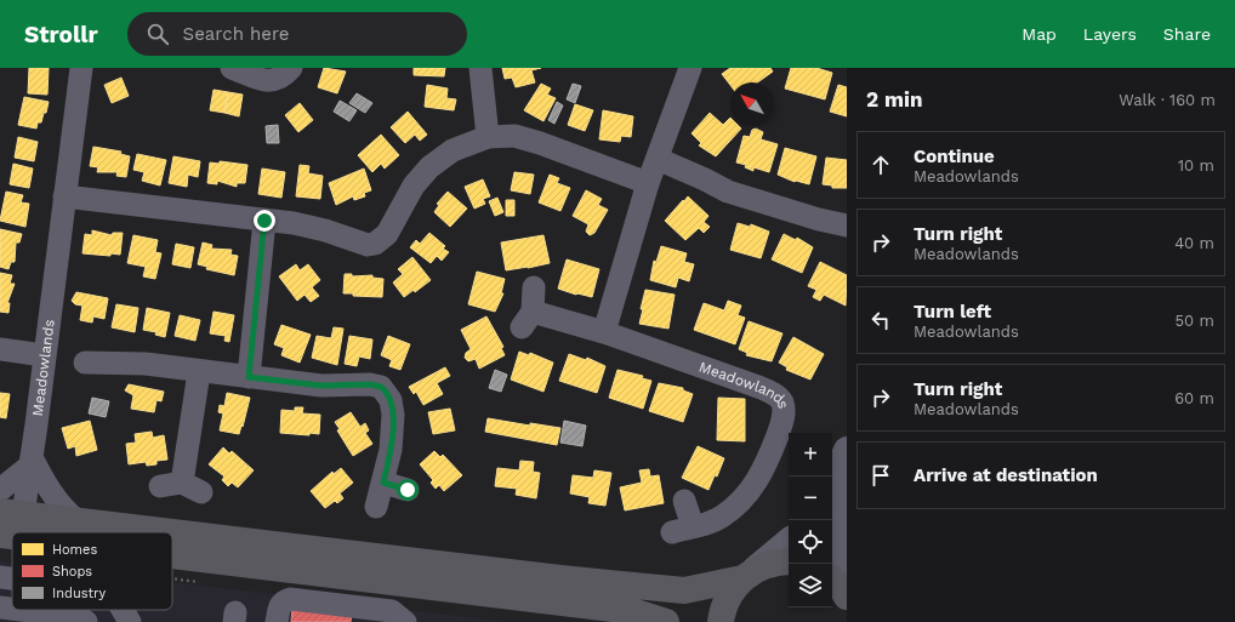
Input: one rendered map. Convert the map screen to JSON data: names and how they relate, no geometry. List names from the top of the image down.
{
  "streets": {
    "street": ["Meadowlands"]
  },
  "legend": ["Homes", "Shops", "Industry"],
  "north": "top left",
  "page": {
    "header": "Strollr",
    "search": "Search here",
    "nav": ["Map", "Layers", "Share"],
    "heading": ["2 min", "Walk · 160 m"],
    "list": [
      ["Continue", "Meadowlands", "10 m"],
      ["Turn right", "Meadowlands", "40 m"],
      ["Turn left", "Meadowlands", "50 m"],
      ["Turn right", "Meadowlands", "60 m"],
      "Arrive at destination"
    ],
    "map_buttons": ["+", "−"]
  }
}
